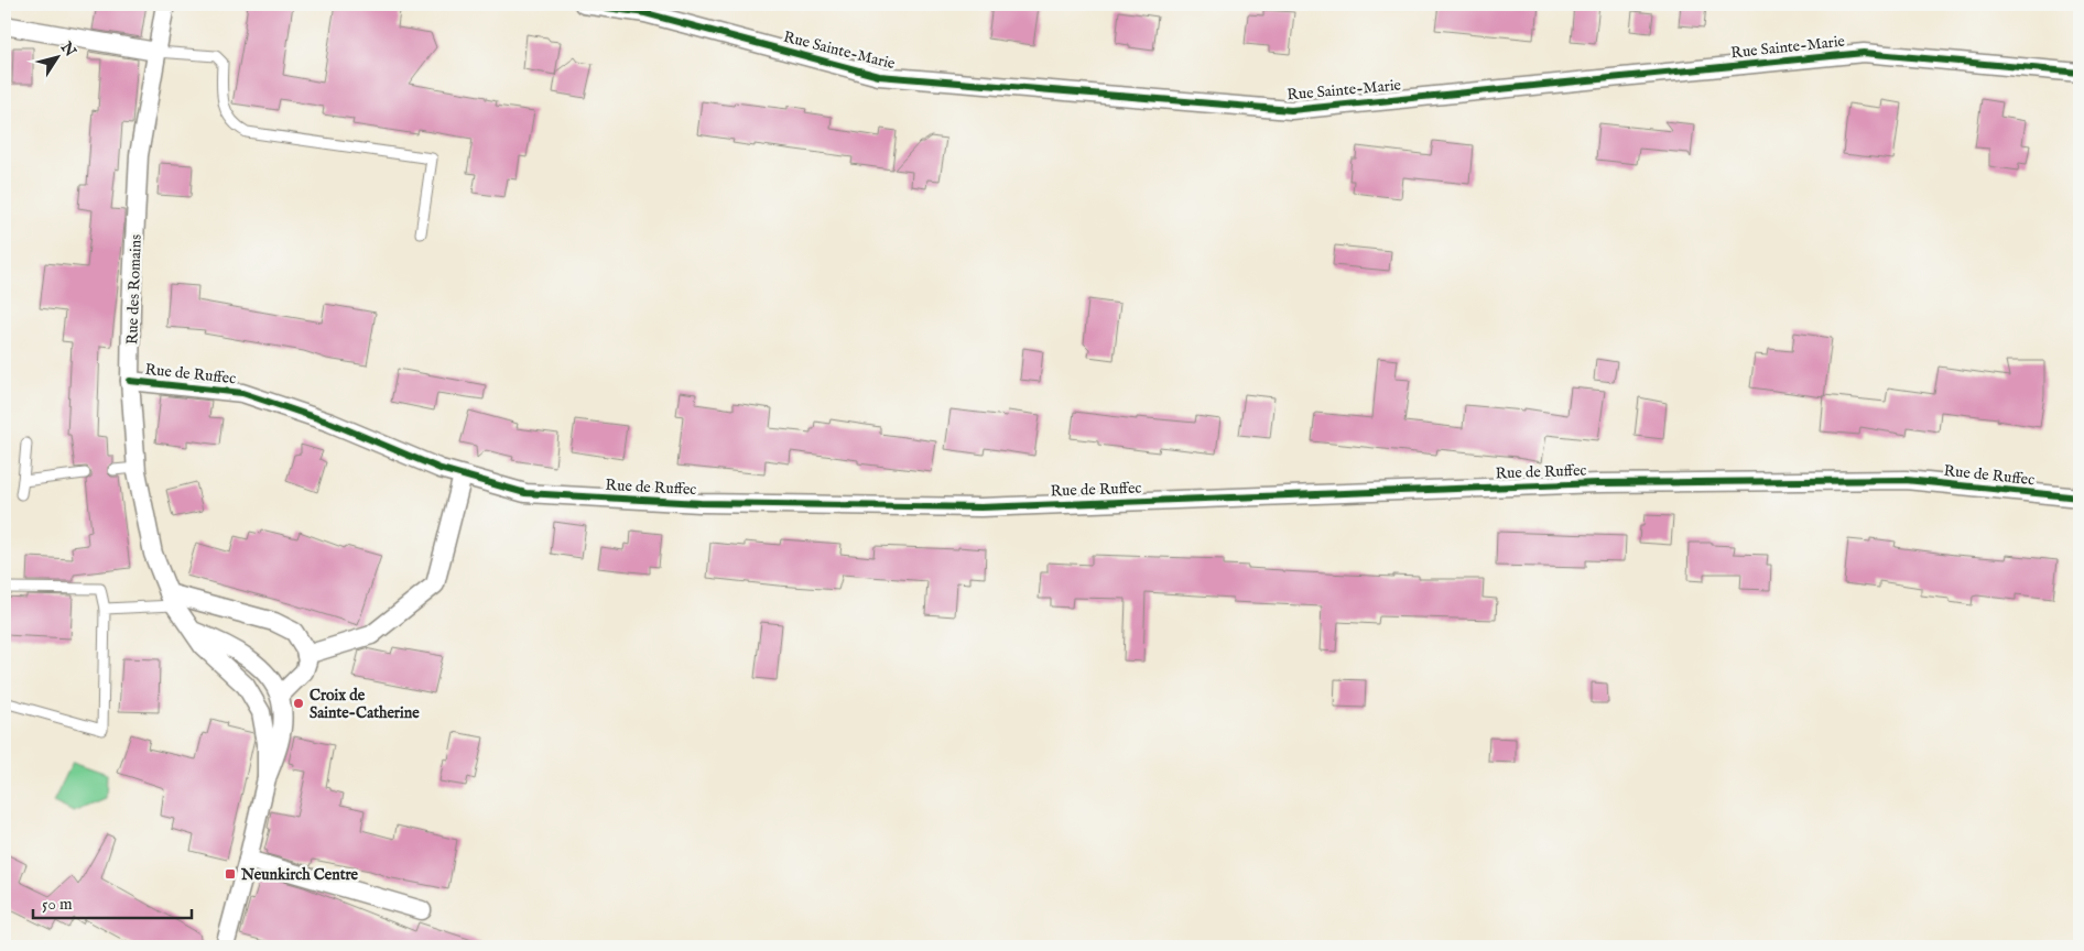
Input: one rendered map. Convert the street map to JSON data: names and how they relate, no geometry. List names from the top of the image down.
{
  "streets": {
    "street": ["Rue Sainte-Marie", "Rue des Romains", "Rue de Ruffec"]
  },
  "crossings": [
    ["Rue des Romains", "Rue de Ruffec"]
  ],
  "places": {
    "other": ["Croix de Sainte-Catherine"],
    "transit": ["Neunkirch Centre"]
  },
  "scale_bar": "50 m",
  "north": "top right"
}
